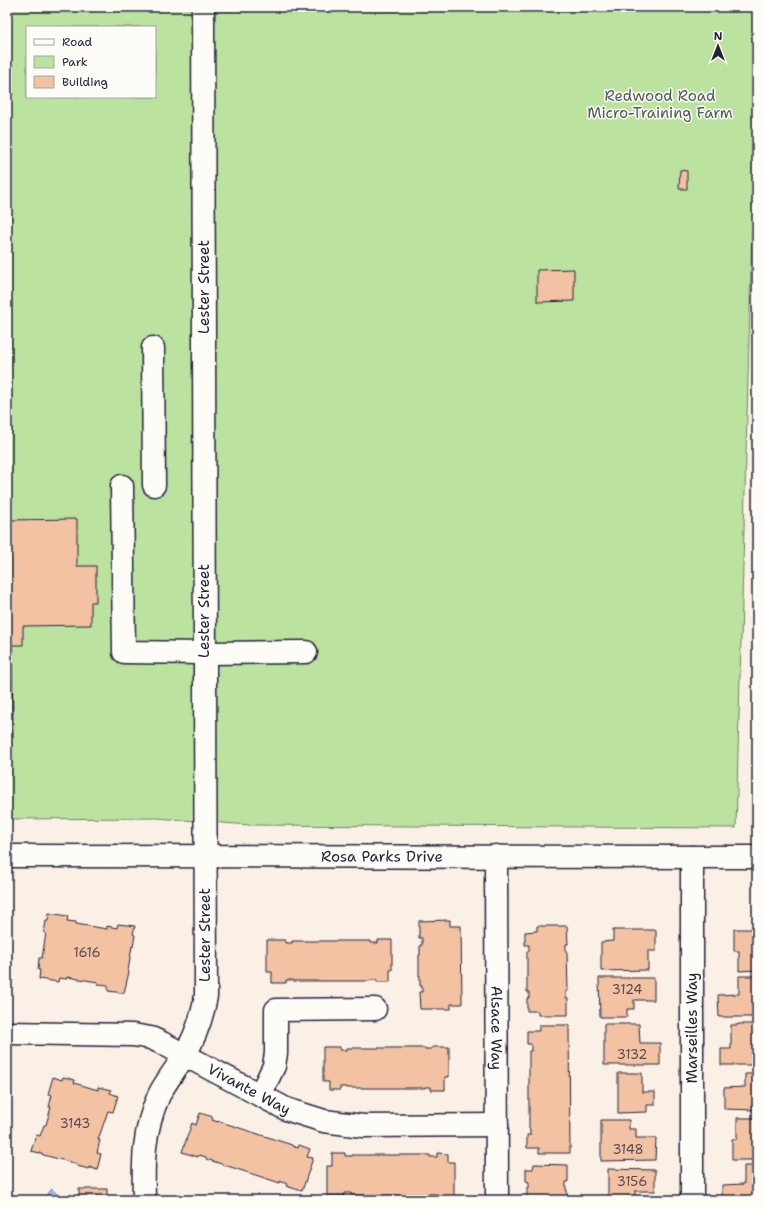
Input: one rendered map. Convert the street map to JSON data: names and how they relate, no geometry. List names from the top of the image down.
{
  "streets": {
    "street": [
      "Lester Street",
      "Rosa Parks Drive",
      "Alsace Way",
      "Marseilles Way",
      "Vivante Way"
    ]
  },
  "crossings": [
    ["Lester Street", "Rosa Parks Drive"],
    ["Lester Street", "Vivante Way"],
    ["Rosa Parks Drive", "Alsace Way"],
    ["Rosa Parks Drive", "Marseilles Way"],
    ["Alsace Way", "Vivante Way"]
  ],
  "parks": ["Redwood Road Micro-Training Farm"],
  "house_numbers": [
    "1616",
    "3124",
    "3132",
    "3143",
    "3148",
    "3156"
  ],
  "legend": ["Road", "Park", "Building"],
  "north": "top"
}
